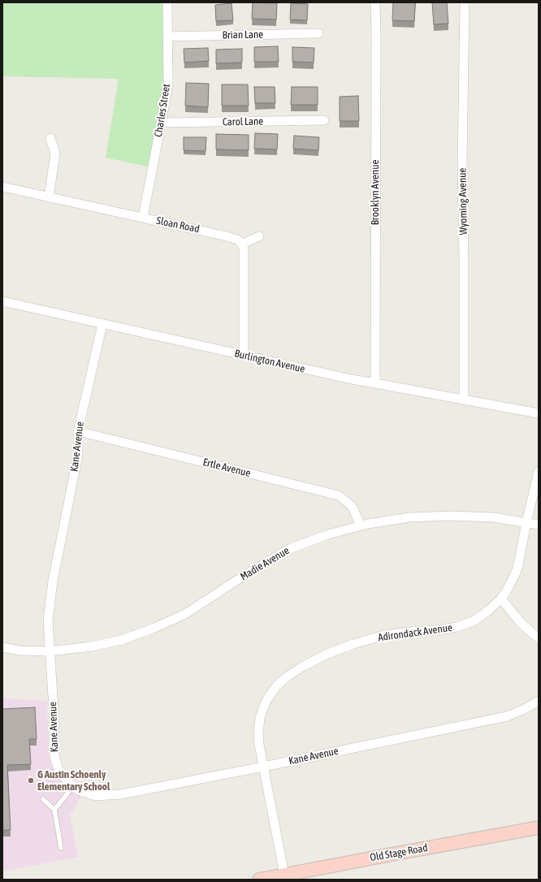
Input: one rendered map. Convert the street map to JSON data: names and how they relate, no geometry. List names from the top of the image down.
{
  "streets": {
    "main road": ["Old Stage Road"],
    "street": [
      "Brian Lane",
      "Charles Street",
      "Carol Lane",
      "Brooklyn Avenue",
      "Wyoming Avenue",
      "Sloan Road",
      "Burlington Avenue",
      "Kane Avenue",
      "Ertle Avenue",
      "Madie Avenue",
      "Adirondack Avenue"
    ]
  },
  "crossings": [
    ["Brian Lane", "Charles Street"],
    ["Charles Street", "Carol Lane"],
    ["Charles Street", "Sloan Road"],
    ["Brooklyn Avenue", "Burlington Avenue"],
    ["Wyoming Avenue", "Burlington Avenue"],
    ["Burlington Avenue", "Kane Avenue"],
    ["Kane Avenue", "Ertle Avenue"],
    ["Kane Avenue", "Madie Avenue"],
    ["Kane Avenue", "Adirondack Avenue"],
    ["Ertle Avenue", "Madie Avenue"],
    ["Madie Avenue", "Adirondack Avenue"],
    ["Adirondack Avenue", "Old Stage Road"]
  ],
  "places": ["G Austin Schoenly Elementary School"]
}
